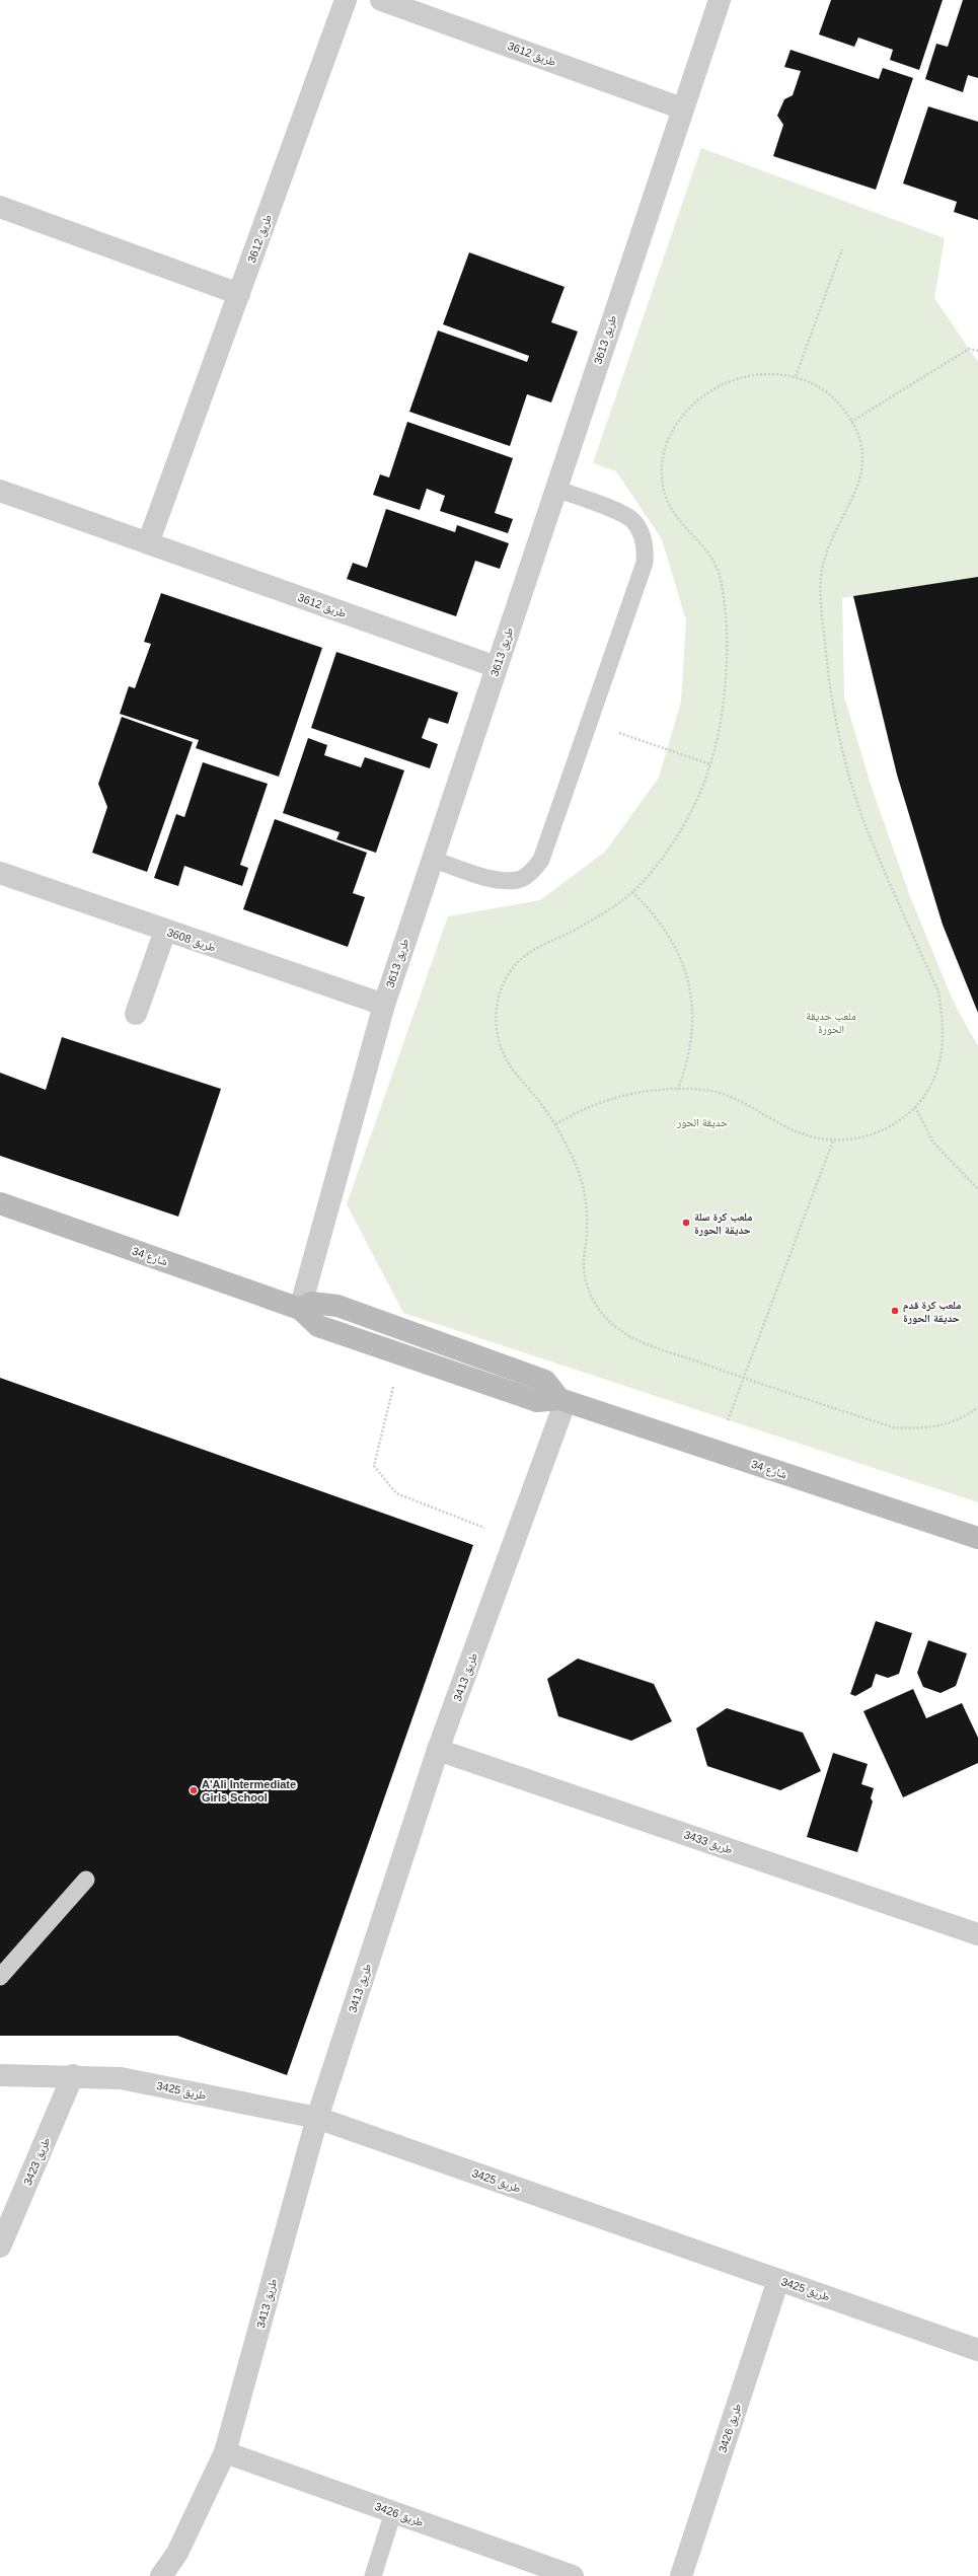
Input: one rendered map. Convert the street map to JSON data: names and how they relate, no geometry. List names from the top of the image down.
{
  "streets": {
    "street": [
      "طريق 3612",
      "طريق 3613",
      "طريق 3608",
      "شارع 34",
      "طريق 3413",
      "طريق 3433",
      "طريق 3425",
      "طريق 3423",
      "طريق 3426"
    ]
  },
  "crossings": [
    ["طريق 3612", "طريق 3613"],
    ["طريق 3613", "طريق 3608"],
    ["طريق 3613", "شارع 34"],
    ["شارع 34", "طريق 3413"],
    ["طريق 3413", "طريق 3433"],
    ["طريق 3413", "طريق 3425"],
    ["طريق 3413", "طريق 3426"],
    ["طريق 3425", "طريق 3423"],
    ["طريق 3425", "طريق 3426"]
  ],
  "parks": ["ملعب حديقة الحورة", "حديقة الحور"],
  "places": ["ملعب كرة سلة حديقة الحورة", "ملعب كرة قدم حديقة الحورة", "A'Ali Intermediate Girls School"]
}
